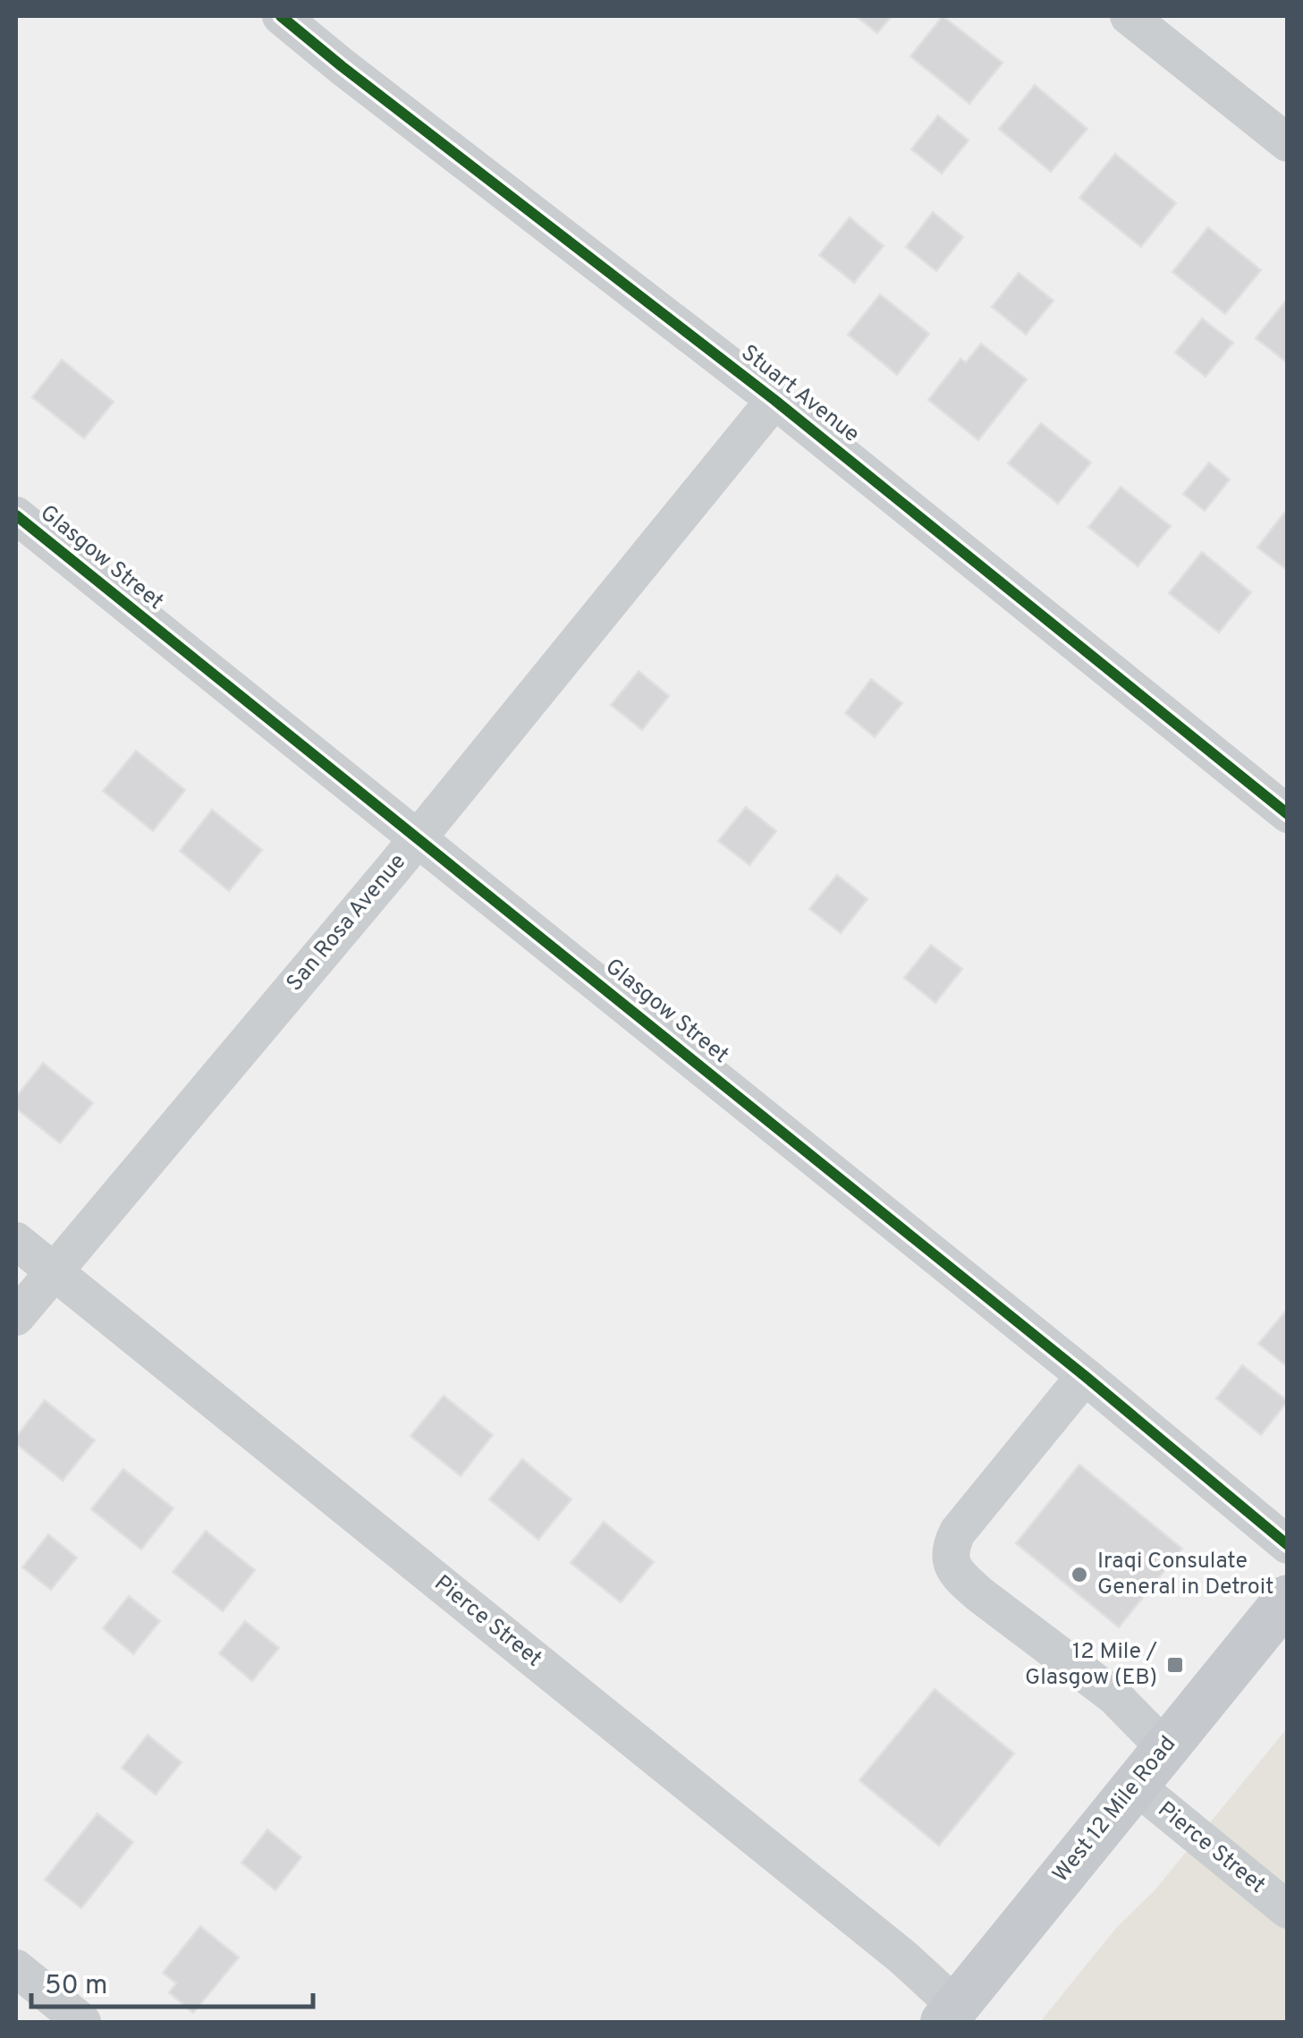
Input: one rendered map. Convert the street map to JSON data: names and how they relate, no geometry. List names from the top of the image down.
{
  "streets": {
    "main road": ["West 12 Mile Road"],
    "street": [
      "Stuart Avenue",
      "Glasgow Street",
      "San Rosa Avenue",
      "Pierce Street"
    ]
  },
  "crossings": [
    ["Stuart Avenue", "San Rosa Avenue"],
    ["Glasgow Street", "San Rosa Avenue"],
    ["San Rosa Avenue", "Pierce Street"],
    ["Pierce Street", "West 12 Mile Road"]
  ],
  "places": {
    "other": ["Iraqi Consulate General in Detroit"],
    "transit": ["12 Mile / Glasgow (EB)"]
  },
  "scale_bar": "50 m"
}
